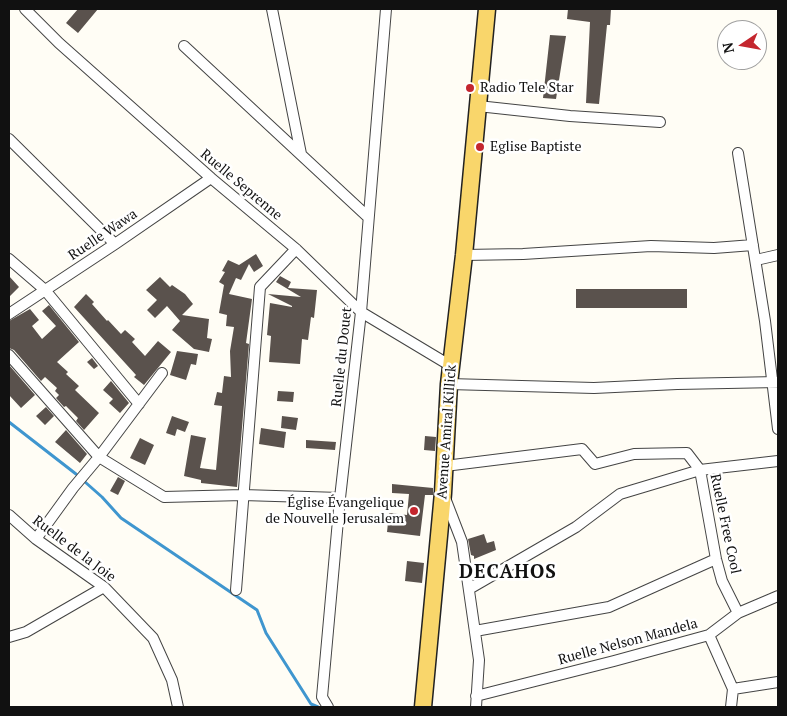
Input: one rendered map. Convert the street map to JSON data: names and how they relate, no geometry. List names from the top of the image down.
{
  "streets": {
    "main road": ["Avenue Amiral Killick"],
    "street": [
      "Ruelle Seprenne",
      "Ruelle Wawa",
      "Ruelle du Douet",
      "Ruelle Free Cool",
      "Ruelle de la Joie",
      "Ruelle Nelson Mandela"
    ]
  },
  "crossings": [
    ["Ruelle Seprenne", "Ruelle Wawa"],
    ["Ruelle Seprenne", "Ruelle du Douet"],
    ["Ruelle Seprenne", "Avenue Amiral Killick"],
    ["Avenue Amiral Killick", "Ruelle Free Cool"],
    ["Ruelle Free Cool", "Ruelle Nelson Mandela"]
  ],
  "districts": ["DECAHOS"],
  "places": ["Radio Tele Star", "Eglise Baptiste", "Église Évangelique de Nouvelle Jerusalem"],
  "north": "left"
}
